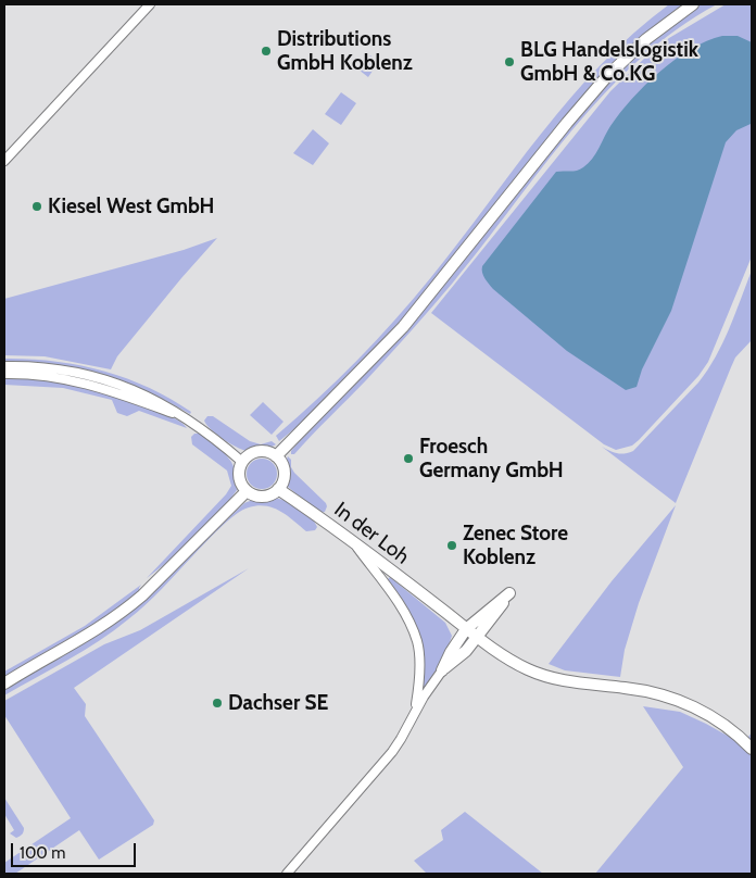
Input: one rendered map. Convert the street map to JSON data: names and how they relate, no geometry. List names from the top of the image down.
{
  "streets": {
    "main road": ["In der Loh"]
  },
  "places": [
    "Distributions GmbH Koblenz",
    "BLG Handelslogistik GmbH & Co.KG",
    "Kiesel West GmbH",
    "Froesch Germany GmbH",
    "Zenec Store Koblenz",
    "Dachser SE"
  ],
  "scale_bar": "100 m"
}
